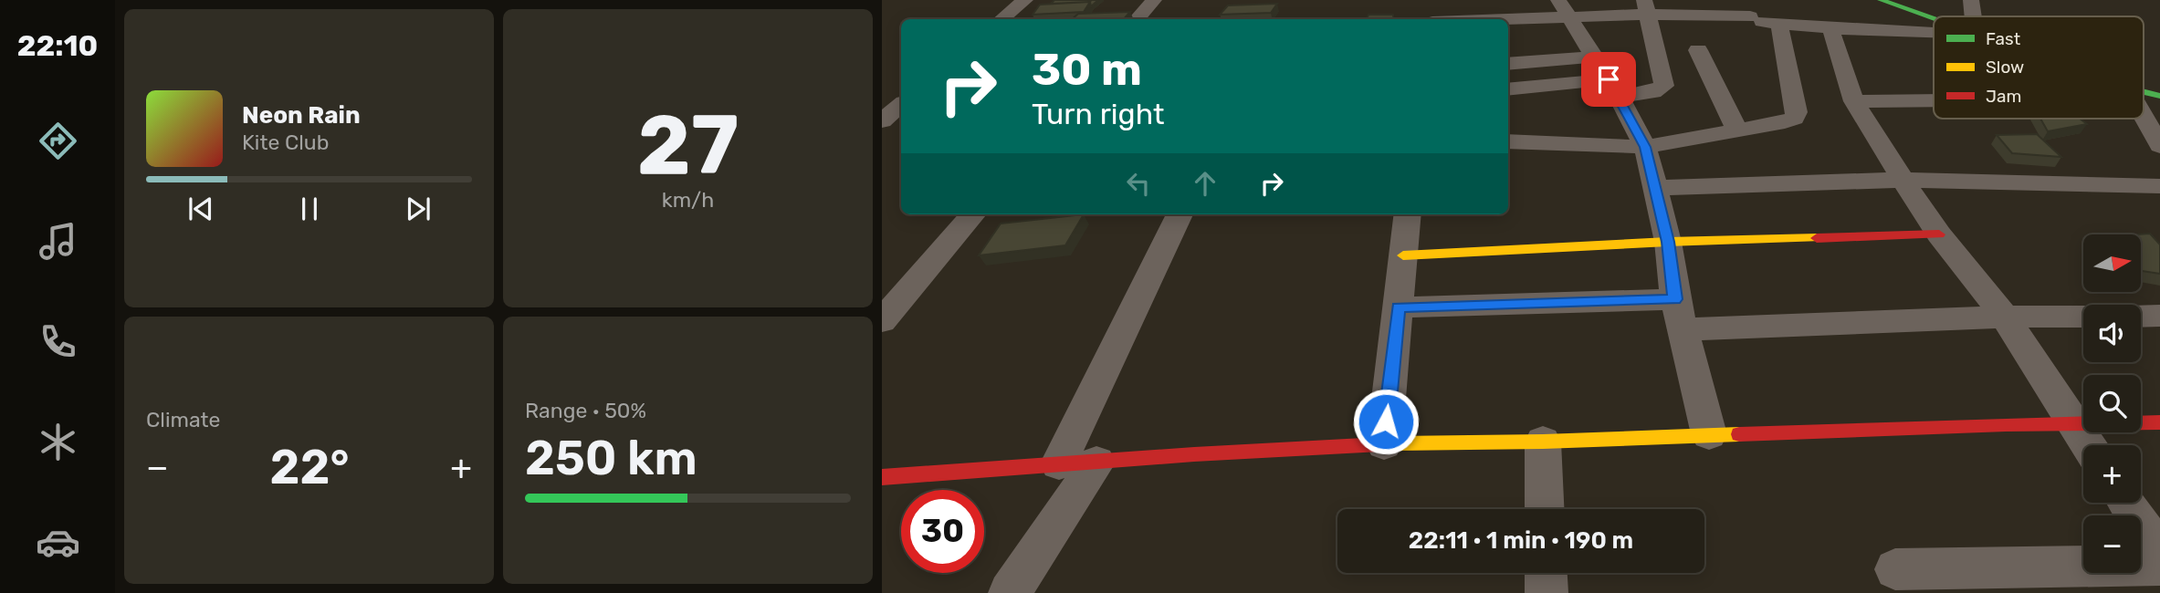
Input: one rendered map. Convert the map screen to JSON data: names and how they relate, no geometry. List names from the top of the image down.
{
  "legend": ["Fast", "Slow", "Jam"],
  "north": "right",
  "page": {
    "tabs": "22:10",
    "tile": [
      ["27", "km/h"],
      "Climate",
      ["Range · 50%", "250 km"]
    ],
    "turn": ["30 m", "Turn right"],
    "song": ["Neon Rain", "Kite Club"],
    "map_buttons": ["+", "−"],
    "heat": ["−", "22°", "+"],
    "limit": "30",
    "trip": "22:11 · 1 min · 190 m"
  }
}
